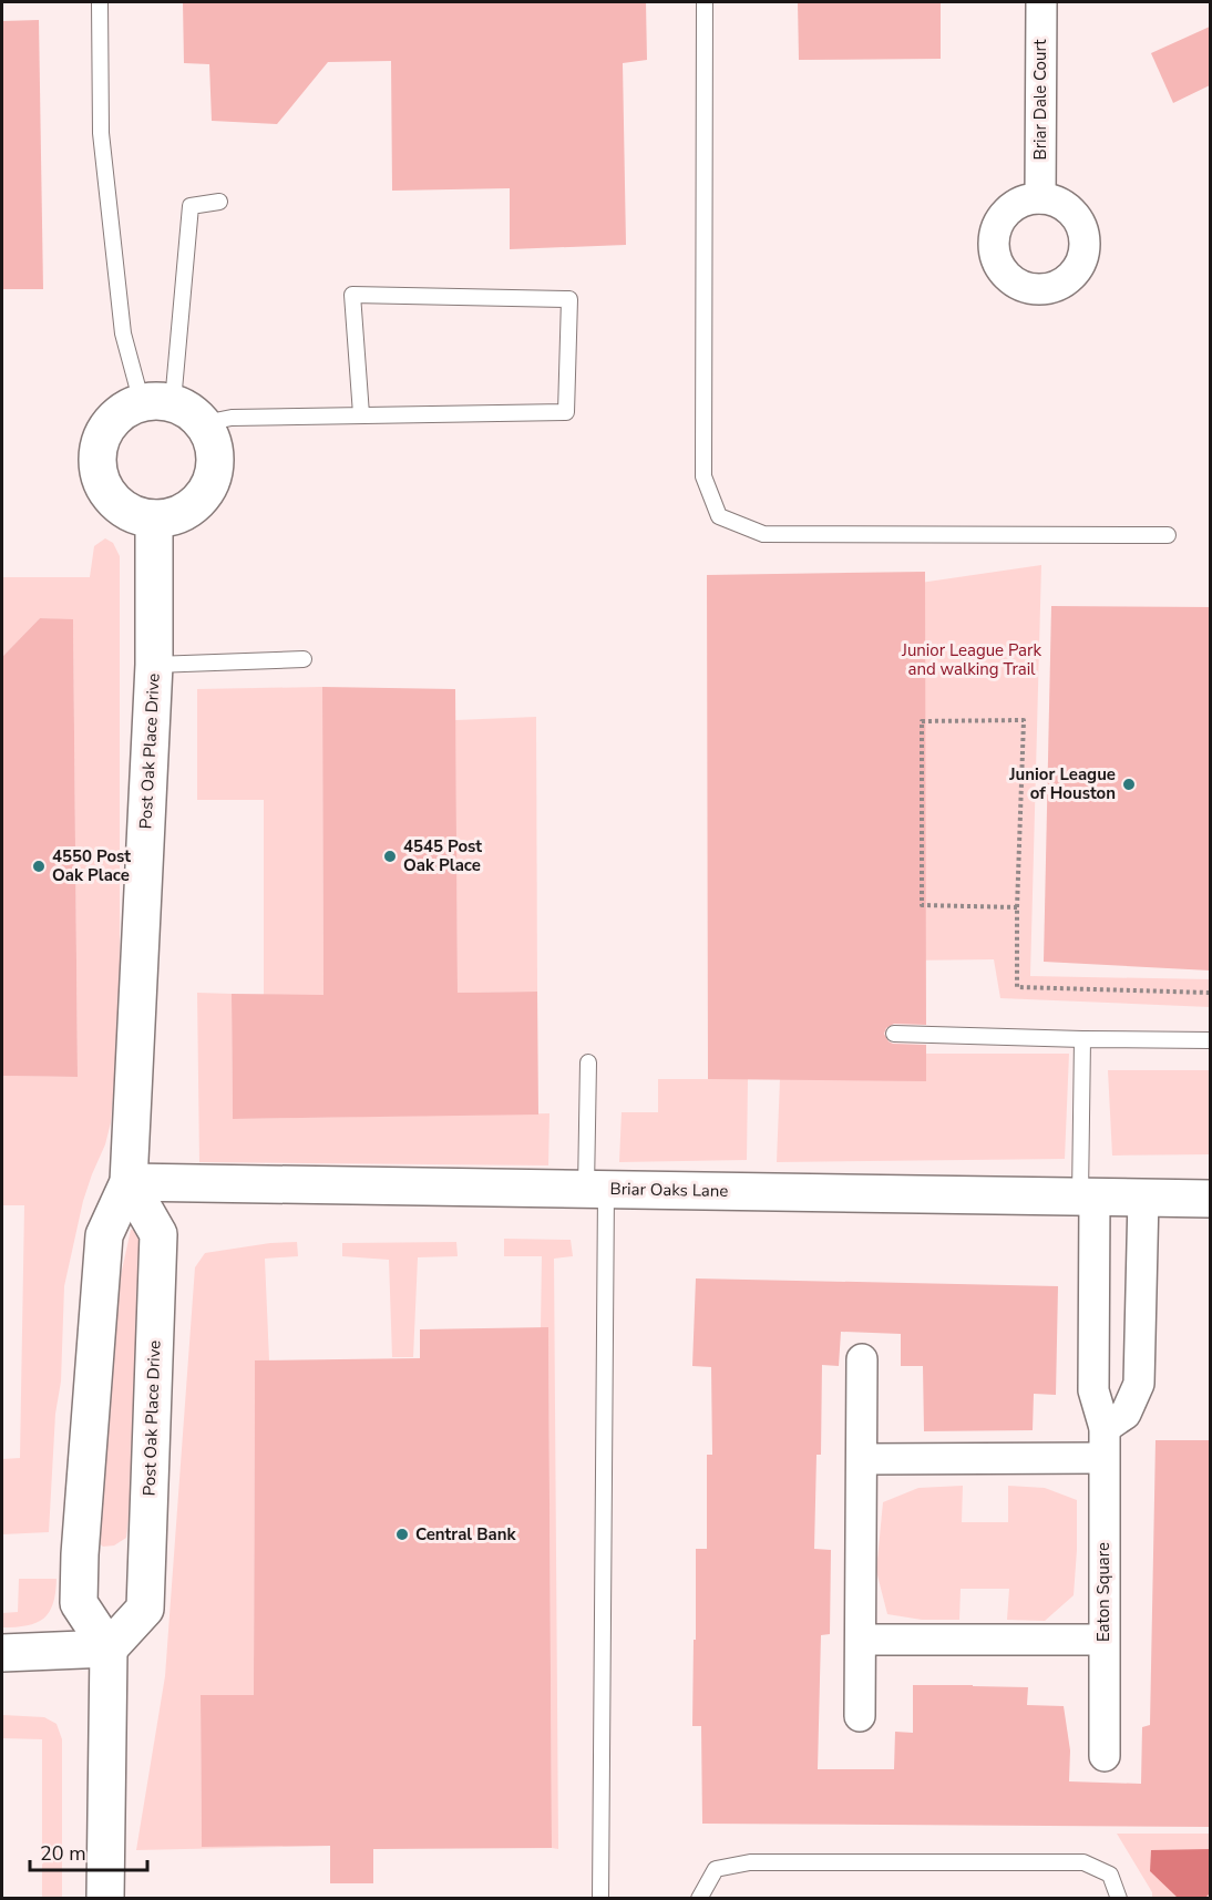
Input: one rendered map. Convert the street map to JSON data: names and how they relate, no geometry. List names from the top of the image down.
{
  "streets": {
    "street": [
      "Briar Dale Court",
      "Post Oak Place Drive",
      "Briar Oaks Lane",
      "Eaton Square"
    ]
  },
  "crossings": [
    ["Post Oak Place Drive", "Briar Oaks Lane"],
    ["Briar Oaks Lane", "Eaton Square"]
  ],
  "parks": ["Junior League Park and walking Trail"],
  "places": [
    "Junior League of Houston",
    "4545 Post Oak Place",
    "4550 Post Oak Place",
    "Central Bank"
  ],
  "scale_bar": "20 m"
}
